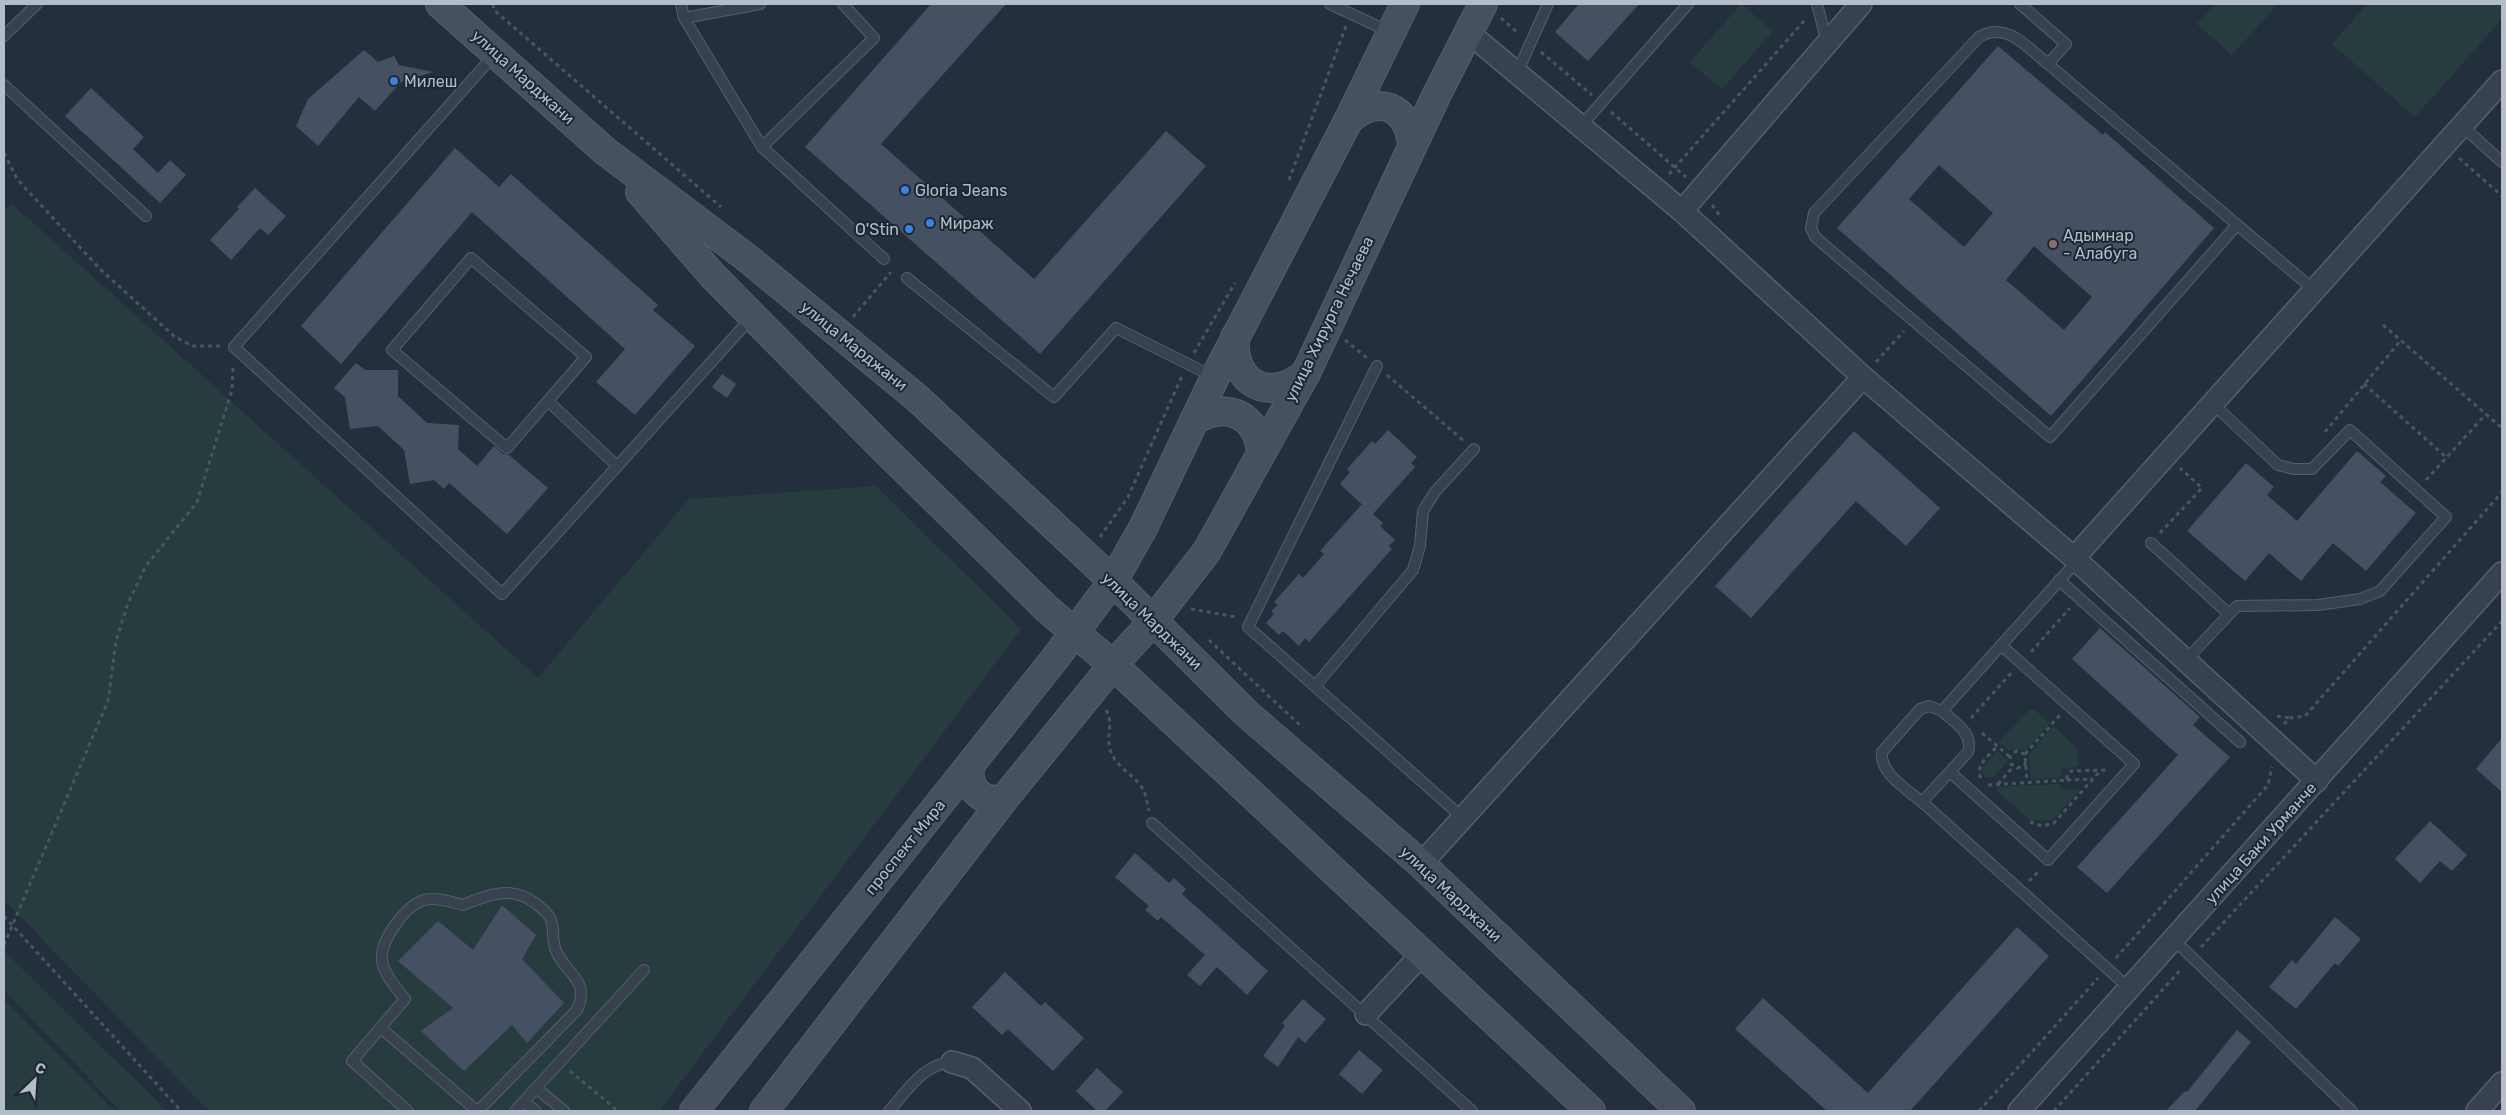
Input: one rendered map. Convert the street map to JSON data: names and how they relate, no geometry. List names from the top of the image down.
{
  "streets": {
    "street": [
      "улица Марджани",
      "улица Хирурга Нечаева",
      "улица Баки Урманче",
      "проспект Мира"
    ]
  },
  "crossings": [
    ["улица Марджани", "улица Хирурга Нечаева"],
    ["улица Марджани", "проспект Мира"]
  ],
  "places": [
    "Милеш",
    "Gloria Jeans",
    "Мираж",
    "O'Stin",
    "Адымнар - Алабуга"
  ],
  "north": "top right"
}
